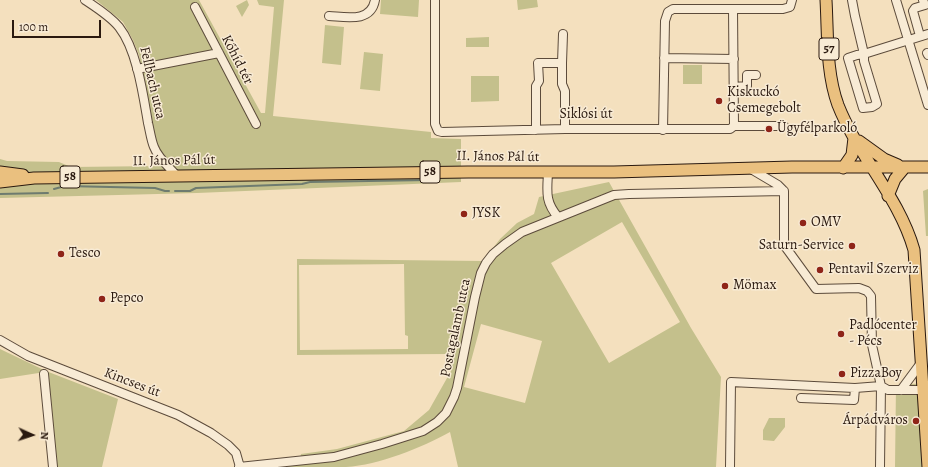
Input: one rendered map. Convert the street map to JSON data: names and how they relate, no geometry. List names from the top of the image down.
{
  "streets": {
    "main road": ["57", "II. János Pál út", "58"],
    "street": [
      "Kőhíd tér",
      "Fellbach utca",
      "Siklósi út",
      "Postagalamb utca",
      "Kincses út"
    ]
  },
  "crossings": [
    ["57", "58"],
    ["Fellbach utca", "II. János Pál út"],
    ["II. János Pál út", "58"],
    ["Postagalamb utca", "Kincses út"]
  ],
  "places": [
    "Kiskuckó Csemegebolt",
    "Ügyfélparkoló",
    "JYSK",
    "OMV",
    "Saturn-Service",
    "Tesco",
    "Pentavil Szerviz",
    "Mömax",
    "Pepco",
    "Padlócenter - Pécs",
    "PizzaBoy",
    "Árpádváros"
  ],
  "scale_bar": "100 m",
  "north": "right"
}
